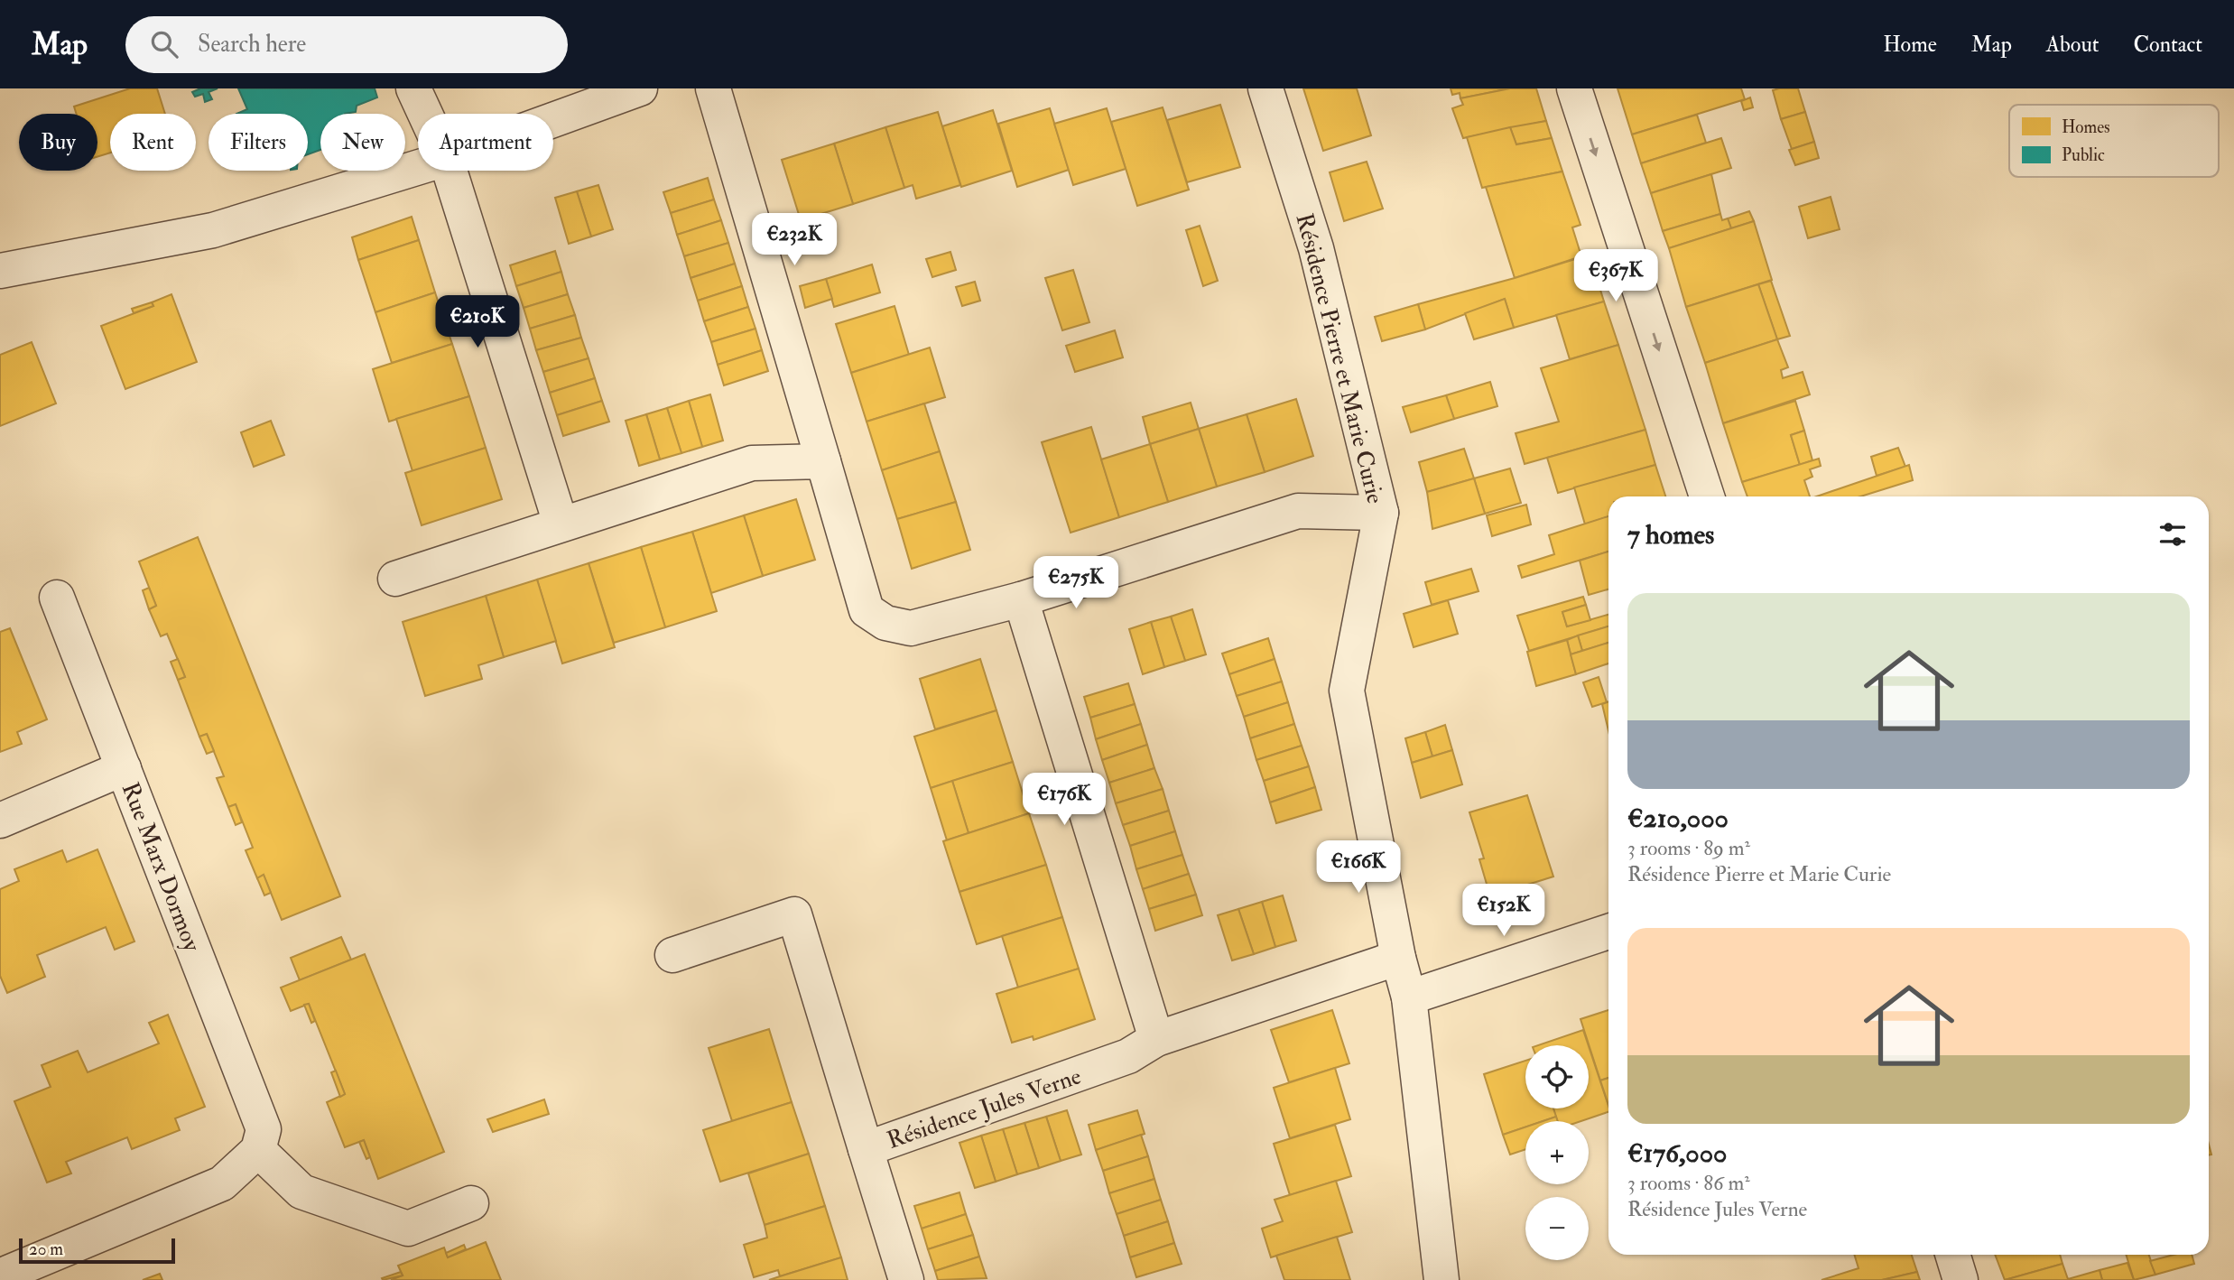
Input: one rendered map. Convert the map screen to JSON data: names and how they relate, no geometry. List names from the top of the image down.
{
  "streets": {
    "street": ["Résidence Pierre et Marie Curie", "Rue Marx Dormoy", "Résidence Jules Verne"]
  },
  "legend": ["Homes", "Public"],
  "scale_bar": "20 m",
  "page": {
    "header": "Map",
    "search": "Search here",
    "nav": [
      "Home",
      "Map",
      "About",
      "Contact"
    ],
    "chip": [
      "Buy",
      "Rent",
      "Filters",
      "New",
      "Apartment"
    ],
    "price": [
      "€232K",
      "€367K",
      "€210K",
      "€275K",
      "€176K",
      "€166K",
      "€152K"
    ],
    "heading": "7 homes",
    "list": [
      {
        "name": "€210,000",
        "note": "3 rooms · 89 m² · Résidence Pierre et Marie Curie"
      },
      {
        "name": "€176,000",
        "note": "3 rooms · 86 m² · Résidence Jules Verne"
      }
    ],
    "map_buttons": ["+", "−"],
    "scale": "20 m"
  }
}
